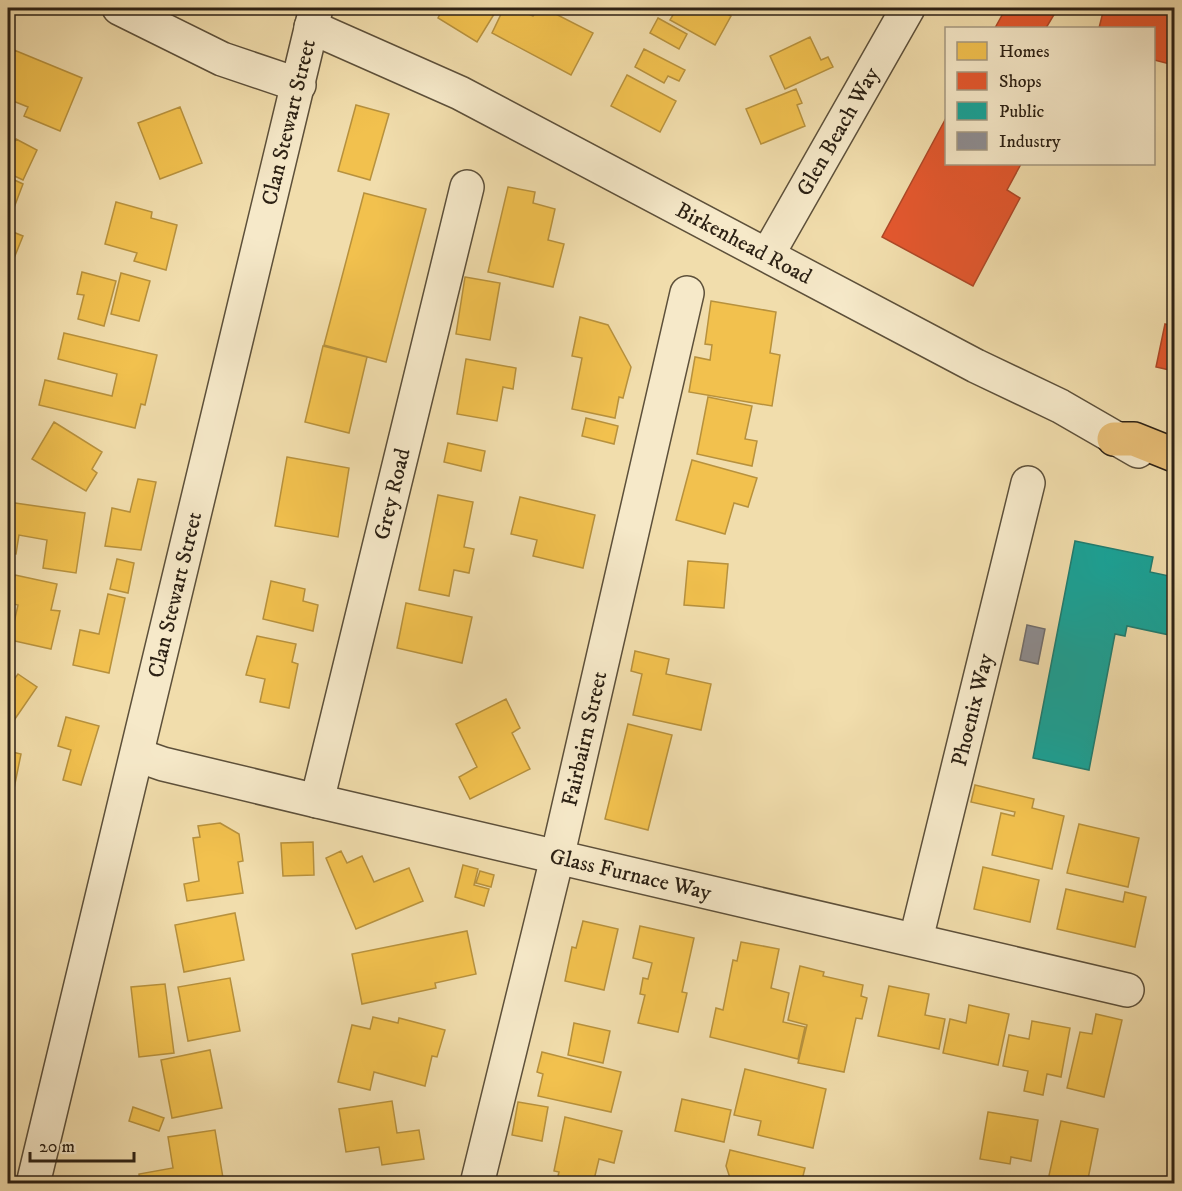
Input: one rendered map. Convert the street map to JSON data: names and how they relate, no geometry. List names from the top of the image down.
{
  "streets": {
    "street": [
      "Clan Stewart Street",
      "Glen Beach Way",
      "Birkenhead Road",
      "Grey Road",
      "Phoenix Way",
      "Fairbairn Street",
      "Glass Furnace Way"
    ]
  },
  "crossings": [
    ["Clan Stewart Street", "Birkenhead Road"],
    ["Clan Stewart Street", "Glass Furnace Way"],
    ["Glen Beach Way", "Birkenhead Road"],
    ["Grey Road", "Glass Furnace Way"],
    ["Phoenix Way", "Glass Furnace Way"],
    ["Fairbairn Street", "Glass Furnace Way"]
  ],
  "legend": [
    "Homes",
    "Shops",
    "Public",
    "Industry"
  ],
  "scale_bar": "20 m"
}
